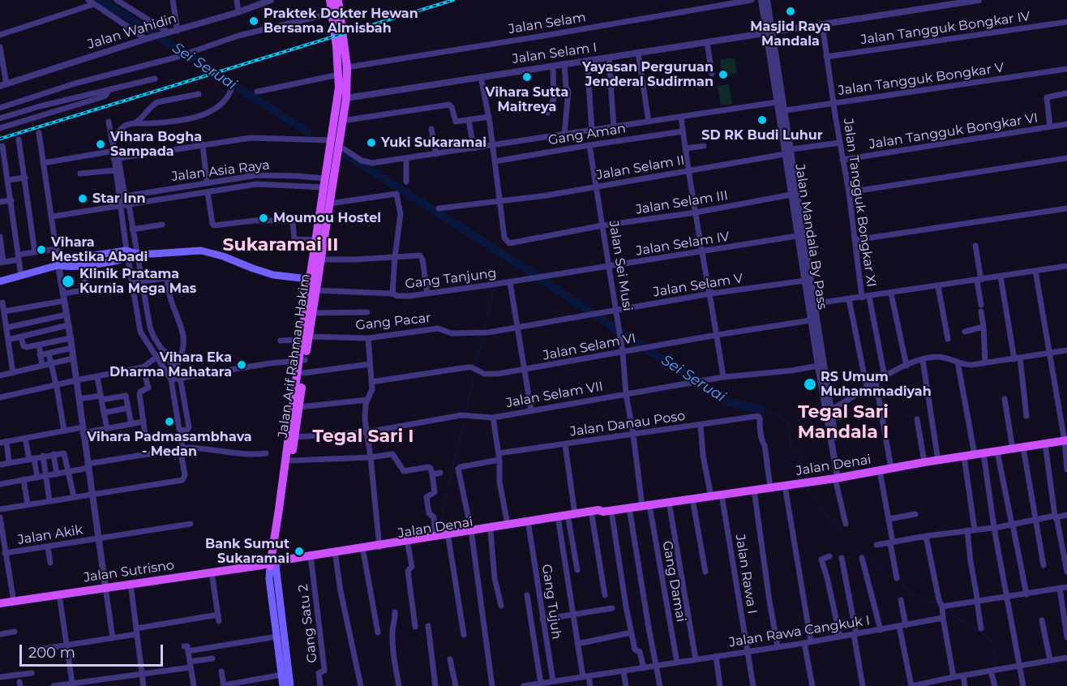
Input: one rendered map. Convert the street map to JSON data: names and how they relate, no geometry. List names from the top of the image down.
{
  "streets": {
    "main road": ["Jalan Arif Rahman Hakim", "Jalan Denai", "Jalan Sutrisno"],
    "street": [
      "Jalan Selam",
      "Jalan Tangguk Bongkar IV",
      "Jalan Wahidin",
      "Jalan Selam I",
      "Jalan Tangguk Bongkar V",
      "Jalan Tangguk Bongkar VI",
      "Gang Aman",
      "Jalan Selam II",
      "Jalan Asia Raya",
      "Jalan Selam III",
      "Jalan Tangguk Bongkar XI",
      "Jalan Mandala By Pass",
      "Jalan Selam IV",
      "Jalan Sei Musi",
      "Gang Tanjung",
      "Jalan Selam V",
      "Gang Pacar",
      "Jalan Selam VI",
      "Jalan Selam VII",
      "Jalan Danau Poso",
      "Jalan Akik",
      "Jalan Rawa I",
      "Gang Damai",
      "Gang Tujuh",
      "Gang Satu 2",
      "Jalan Rawa Cangkuk I"
    ]
  },
  "crossings": [
    ["Jalan Selam", "Jalan Arif Rahman Hakim"],
    ["Jalan Tangguk Bongkar IV", "Jalan Tangguk Bongkar XI"],
    ["Jalan Selam I", "Jalan Tangguk Bongkar XI"],
    ["Jalan Selam I", "Jalan Mandala By Pass"],
    ["Jalan Selam I", "Jalan Arif Rahman Hakim"],
    ["Jalan Tangguk Bongkar V", "Jalan Tangguk Bongkar XI"],
    ["Jalan Tangguk Bongkar V", "Jalan Mandala By Pass"],
    ["Jalan Tangguk Bongkar VI", "Jalan Tangguk Bongkar XI"],
    ["Gang Aman", "Jalan Sei Musi"],
    ["Jalan Selam II", "Jalan Selam III"],
    ["Jalan Selam II", "Jalan Tangguk Bongkar XI"],
    ["Jalan Selam II", "Jalan Mandala By Pass"],
    ["Jalan Selam II", "Jalan Sei Musi"],
    ["Jalan Asia Raya", "Jalan Arif Rahman Hakim"],
    ["Jalan Selam III", "Jalan Mandala By Pass"],
    ["Jalan Selam III", "Jalan Sei Musi"],
    ["Jalan Mandala By Pass", "Jalan Selam IV"],
    ["Jalan Mandala By Pass", "Jalan Selam V"],
    ["Jalan Mandala By Pass", "Jalan Selam VI"],
    ["Jalan Mandala By Pass", "Jalan Selam VII"],
    ["Jalan Mandala By Pass", "Jalan Denai"],
    ["Jalan Selam IV", "Jalan Sei Musi"],
    ["Jalan Selam IV", "Gang Tanjung"],
    ["Jalan Sei Musi", "Jalan Selam V"],
    ["Jalan Sei Musi", "Jalan Selam VI"],
    ["Jalan Sei Musi", "Jalan Selam VII"],
    ["Jalan Sei Musi", "Jalan Danau Poso"],
    ["Jalan Sei Musi", "Jalan Denai"],
    ["Jalan Sei Musi", "Gang Damai"],
    ["Gang Tanjung", "Jalan Arif Rahman Hakim"],
    ["Jalan Selam V", "Gang Pacar"],
    ["Gang Pacar", "Jalan Arif Rahman Hakim"],
    ["Jalan Arif Rahman Hakim", "Jalan Selam VII"],
    ["Jalan Arif Rahman Hakim", "Jalan Denai"],
    ["Jalan Arif Rahman Hakim", "Jalan Sutrisno"],
    ["Jalan Danau Poso", "Jalan Denai"],
    ["Jalan Denai", "Jalan Sutrisno"],
    ["Jalan Denai", "Jalan Rawa I"],
    ["Jalan Denai", "Gang Damai"],
    ["Jalan Denai", "Gang Tujuh"],
    ["Jalan Denai", "Gang Satu 2"],
    ["Jalan Rawa I", "Jalan Rawa Cangkuk I"],
    ["Gang Damai", "Jalan Rawa Cangkuk I"],
    ["Gang Tujuh", "Jalan Rawa Cangkuk I"]
  ],
  "districts": ["Sukaramai II", "Tegal Sari Mandala I", "Tegal Sari I"],
  "water": ["Sei Seruai"],
  "places": [
    "Masjid Raya Mandala",
    "Praktek Dokter Hewan Bersama Almisbah",
    "Yayasan Perguruan Jenderal Sudirman",
    "Vihara Sutta Maitreya",
    "SD RK Budi Luhur",
    "Yuki Sukaramai",
    "Vihara Bogha Sampada",
    "Star Inn",
    "Moumou Hostel",
    "Vihara Mestika Abadi",
    "Klinik Pratama Kurnia Mega Mas",
    "Vihara Eka Dharma Mahatara",
    "RS Umum Muhammadiyah",
    "Vihara Padmasambhava - Medan",
    "Bank Sumut Sukaramai"
  ],
  "scale_bar": "200 m"
}
